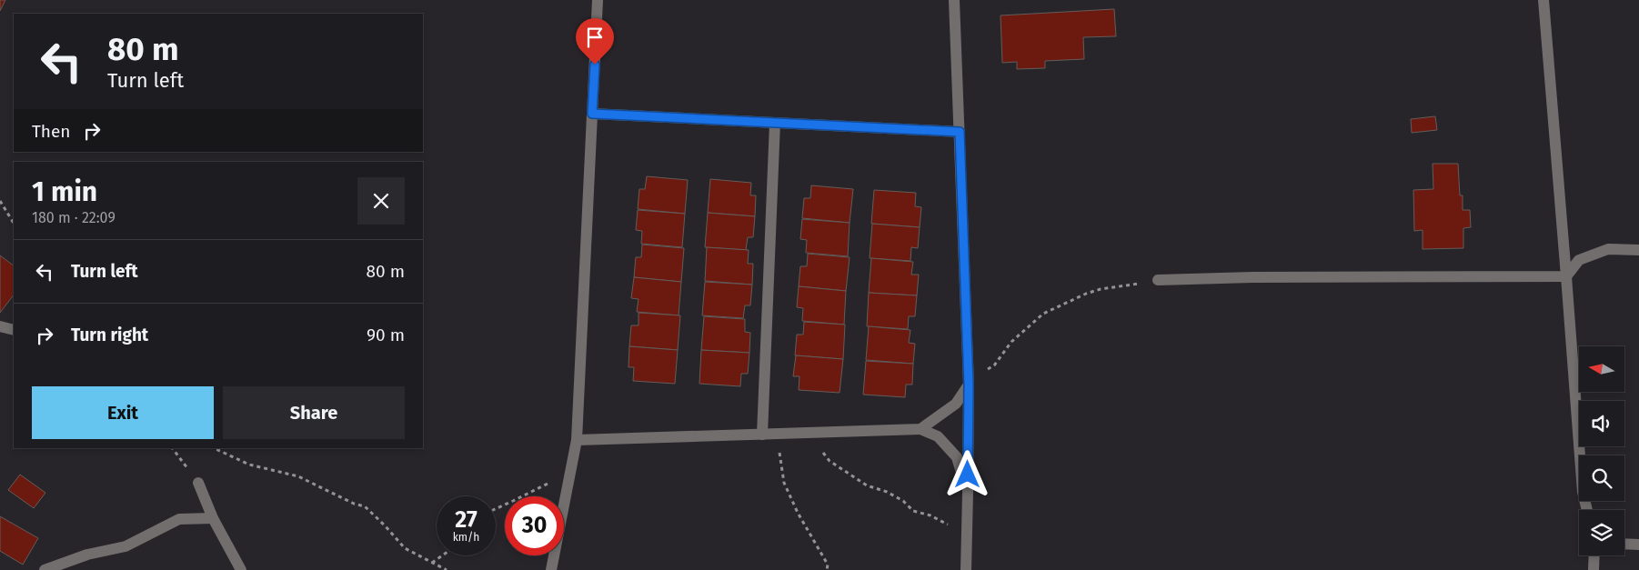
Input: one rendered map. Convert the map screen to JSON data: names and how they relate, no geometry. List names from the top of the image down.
{
  "north": "left",
  "page": {
    "turn": ["80 m", "Turn left"],
    "then": "Then",
    "heading": ["1 min", "180 m · 22:09"],
    "list": [
      {
        "name": "Turn left",
        "value": "80 m"
      },
      {
        "name": "Turn right",
        "value": "90 m"
      }
    ],
    "buttons": ["Exit", "Share"],
    "speed": "27 km/h",
    "limit": "30"
  }
}
